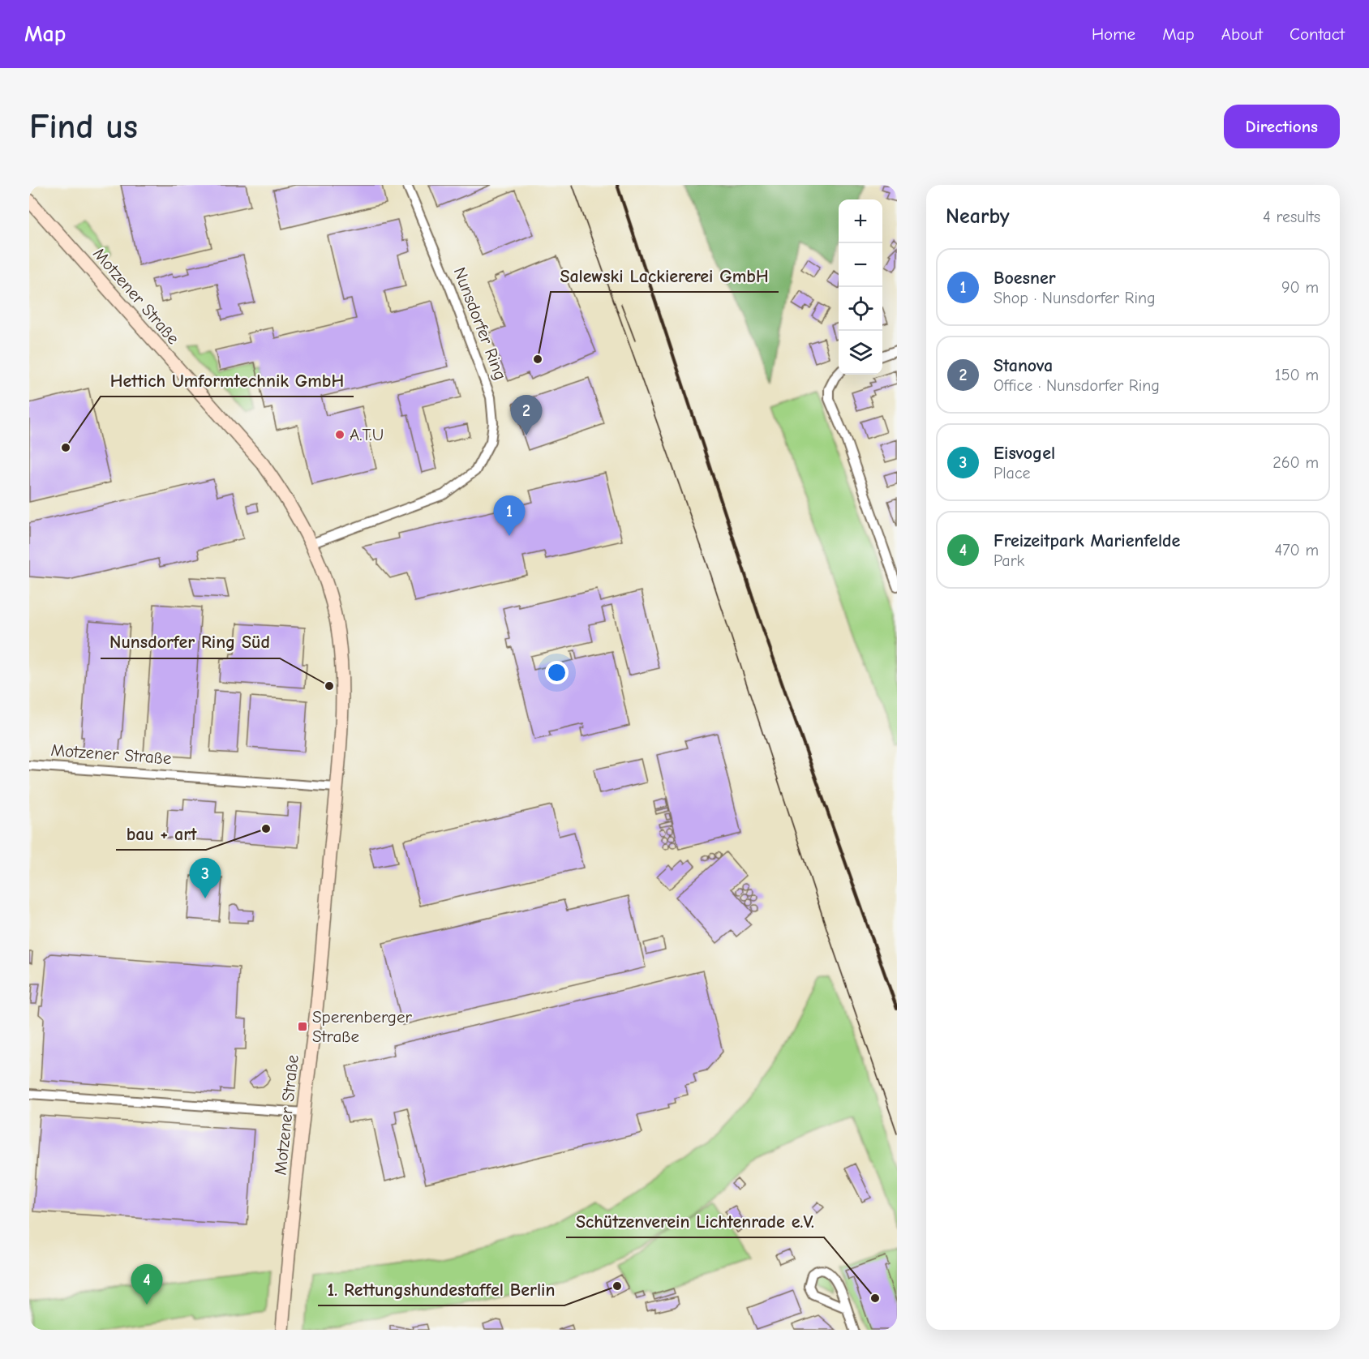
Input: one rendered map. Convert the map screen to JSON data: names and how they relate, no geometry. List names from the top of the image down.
{
  "streets": {
    "street": ["Motzener Straße", "Nunsdorfer Ring"]
  },
  "crossings": [
    ["Motzener Straße", "Nunsdorfer Ring"]
  ],
  "places": {
    "other": [
      "Salewski Lackiererei GmbH",
      "A.T.U",
      "Hettich Umformtechnik GmbH",
      "Nunsdorfer Ring Süd",
      "bau + art",
      "1. Rettungshundestaffel Berlin",
      "Schützenverein Lichtenrade e.V."
    ],
    "transit": ["Sperenberger Straße"]
  },
  "page": {
    "header": "Map",
    "nav": [
      "Home",
      "Map",
      "About",
      "Contact"
    ],
    "buttons": "Directions",
    "title": "Find us",
    "heading": ["Nearby", "4 results"],
    "map_buttons": ["+", "−"],
    "list": [
      {
        "mark": "1",
        "name": "Boesner",
        "note": "Shop · Nunsdorfer Ring",
        "value": "90 m"
      },
      {
        "mark": "2",
        "name": "Stanova",
        "note": "Office · Nunsdorfer Ring",
        "value": "150 m"
      },
      {
        "mark": "3",
        "name": "Eisvogel",
        "note": "Place",
        "value": "260 m"
      },
      {
        "mark": "4",
        "name": "Freizeitpark Marienfelde",
        "note": "Park",
        "value": "470 m"
      }
    ],
    "pins": [
      "2",
      "1",
      "3",
      "4"
    ]
  }
}
